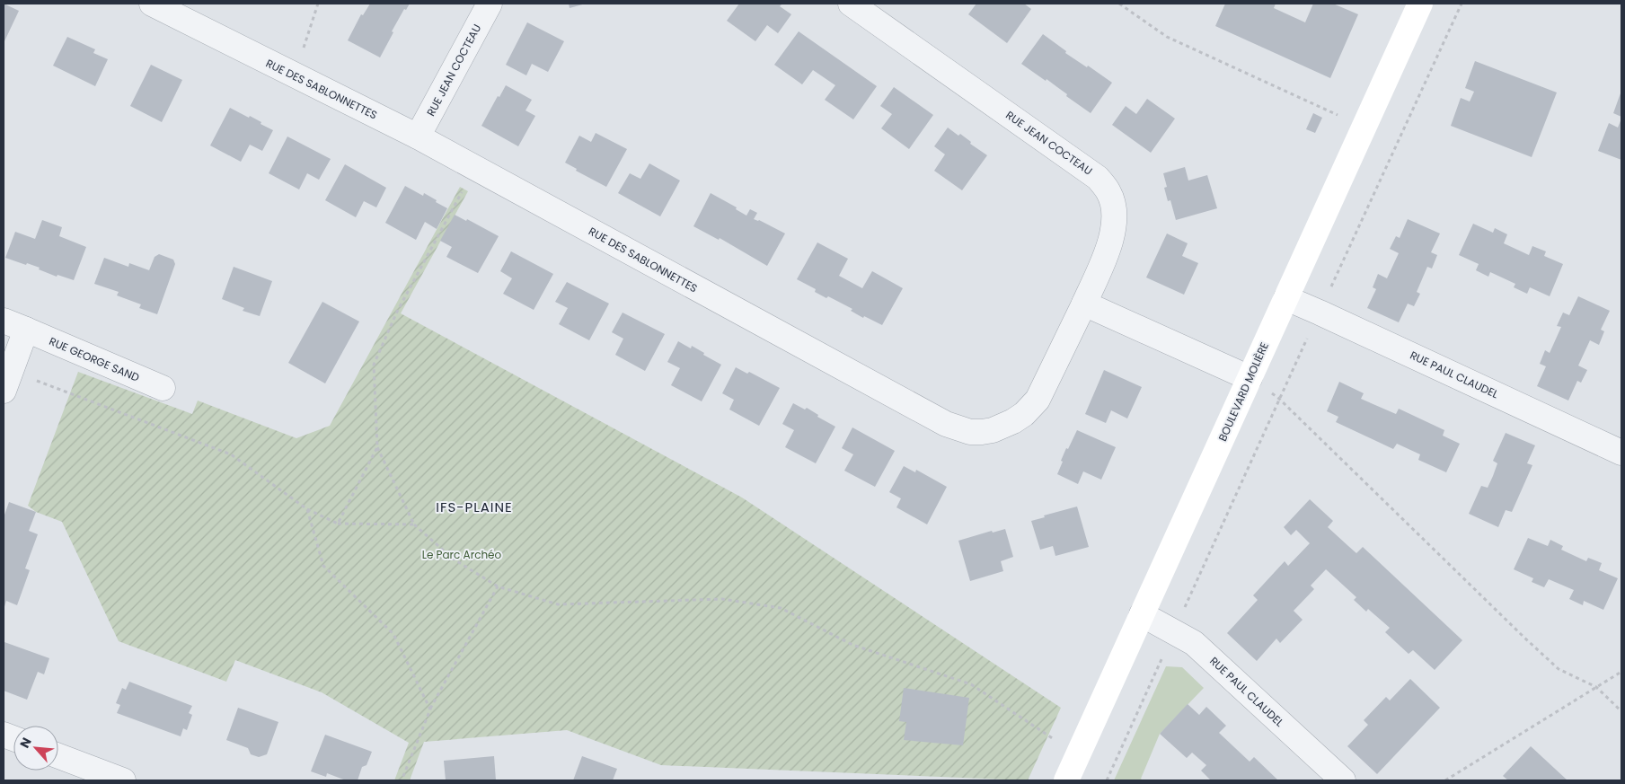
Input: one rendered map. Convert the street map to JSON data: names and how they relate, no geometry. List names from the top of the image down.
{
  "streets": {
    "street": [
      "RUE JEAN COCTEAU",
      "RUE DES SABLONNETTES",
      "RUE GEORGE SAND",
      "RUE PAUL CLAUDEL",
      "BOULEVARD MOLIÈRE"
    ]
  },
  "crossings": [
    ["RUE JEAN COCTEAU", "RUE DES SABLONNETTES"],
    ["RUE PAUL CLAUDEL", "BOULEVARD MOLIÈRE"]
  ],
  "districts": ["IFS-PLAINE"],
  "parks": ["Le Parc Archéo"],
  "north": "top left"
}
